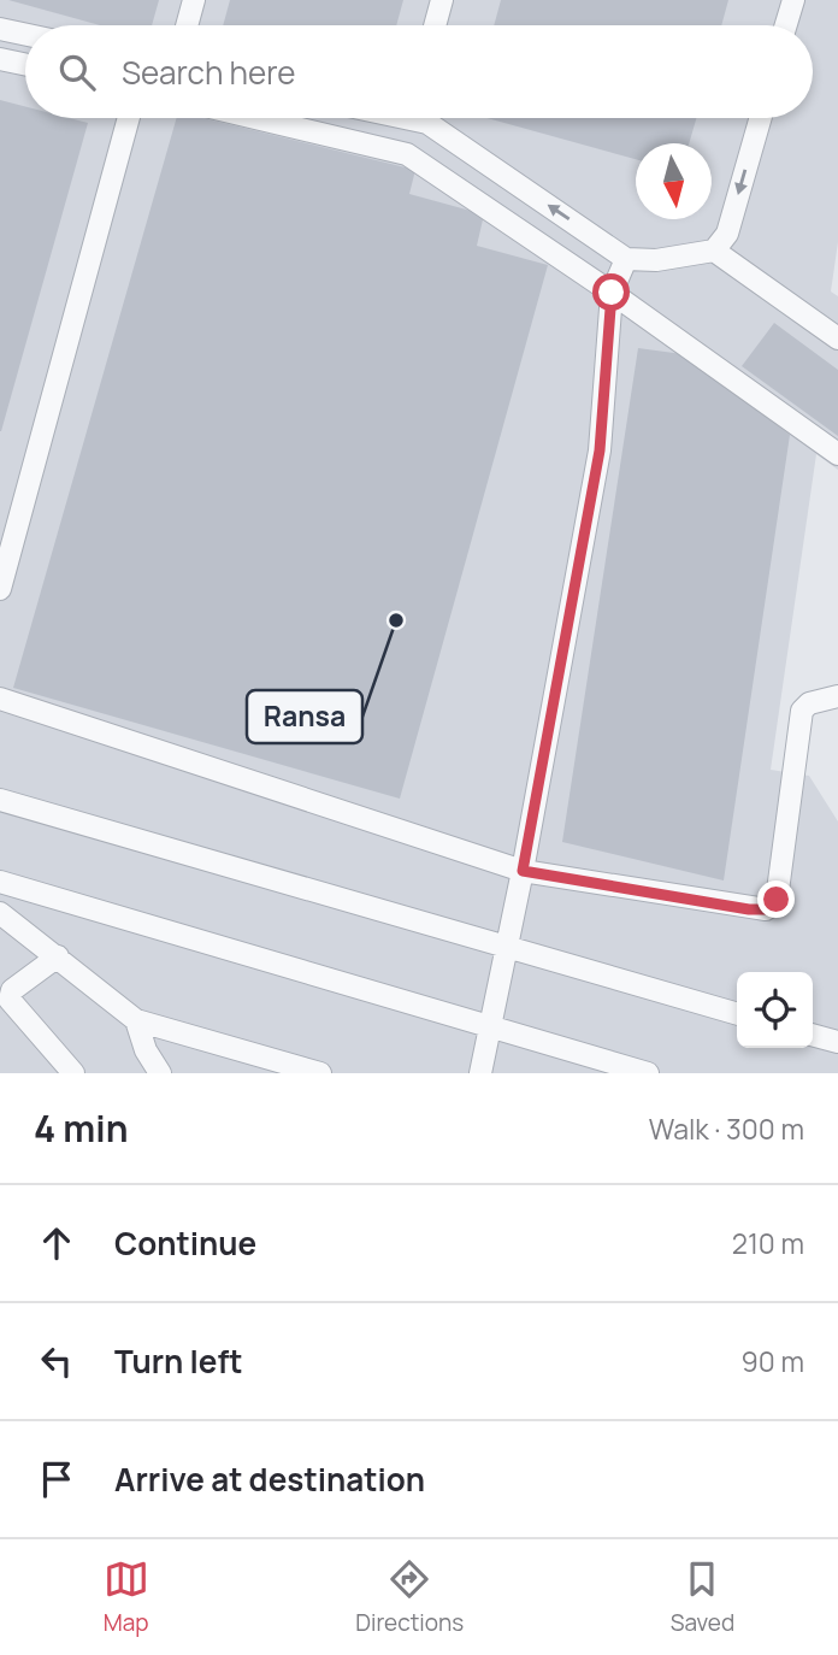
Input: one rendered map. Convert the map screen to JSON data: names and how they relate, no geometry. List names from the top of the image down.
{
  "places": ["Ransa"],
  "north": "bottom",
  "page": {
    "search": "Search here",
    "heading": ["4 min", "Walk · 300 m"],
    "list": [
      ["Continue", "210 m"],
      ["Turn left", "90 m"],
      "Arrive at destination"
    ],
    "nav": ["Map", "Directions", "Saved"]
  }
}
